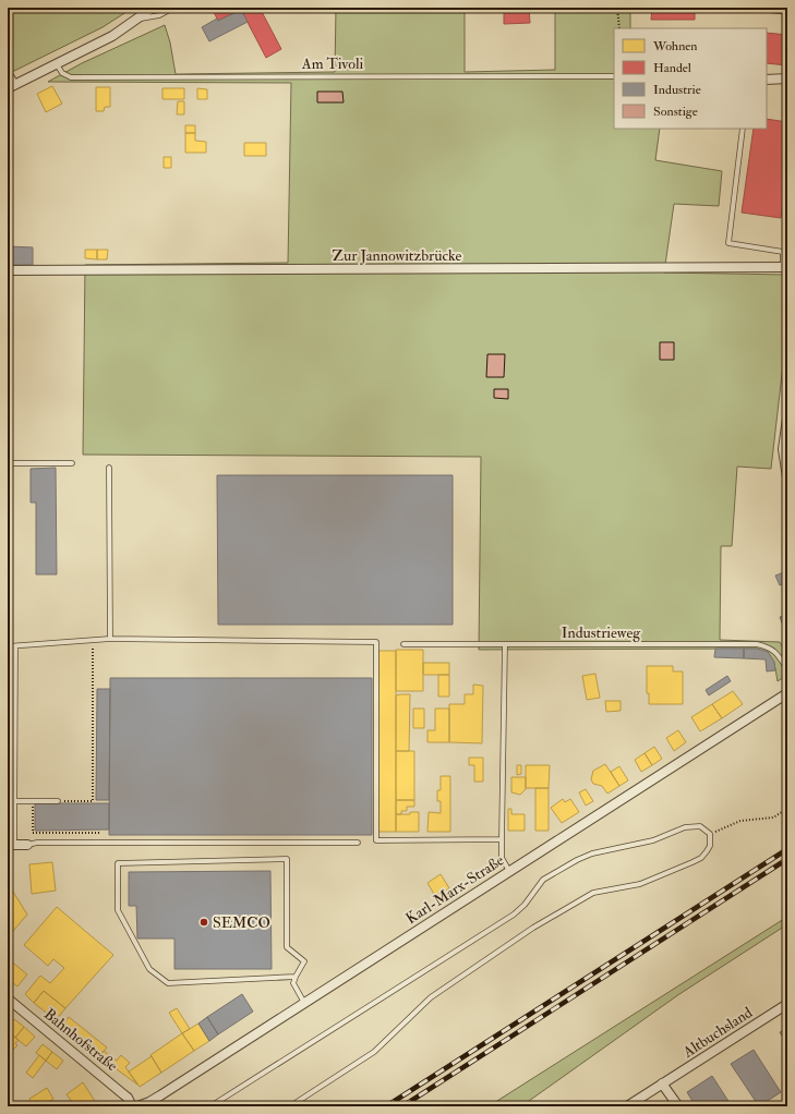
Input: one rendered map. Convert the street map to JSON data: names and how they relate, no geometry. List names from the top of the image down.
{
  "streets": {
    "street": [
      "Zur Jannowitzbrücke",
      "Karl-Marx-Straße",
      "Altbuchsland",
      "Bahnhofstraße"
    ],
    "lane": ["Am Tivoli", "Industrieweg"]
  },
  "places": ["SEMCO"],
  "legend": [
    "Wohnen",
    "Handel",
    "Industrie",
    "Sonstige"
  ]
}
